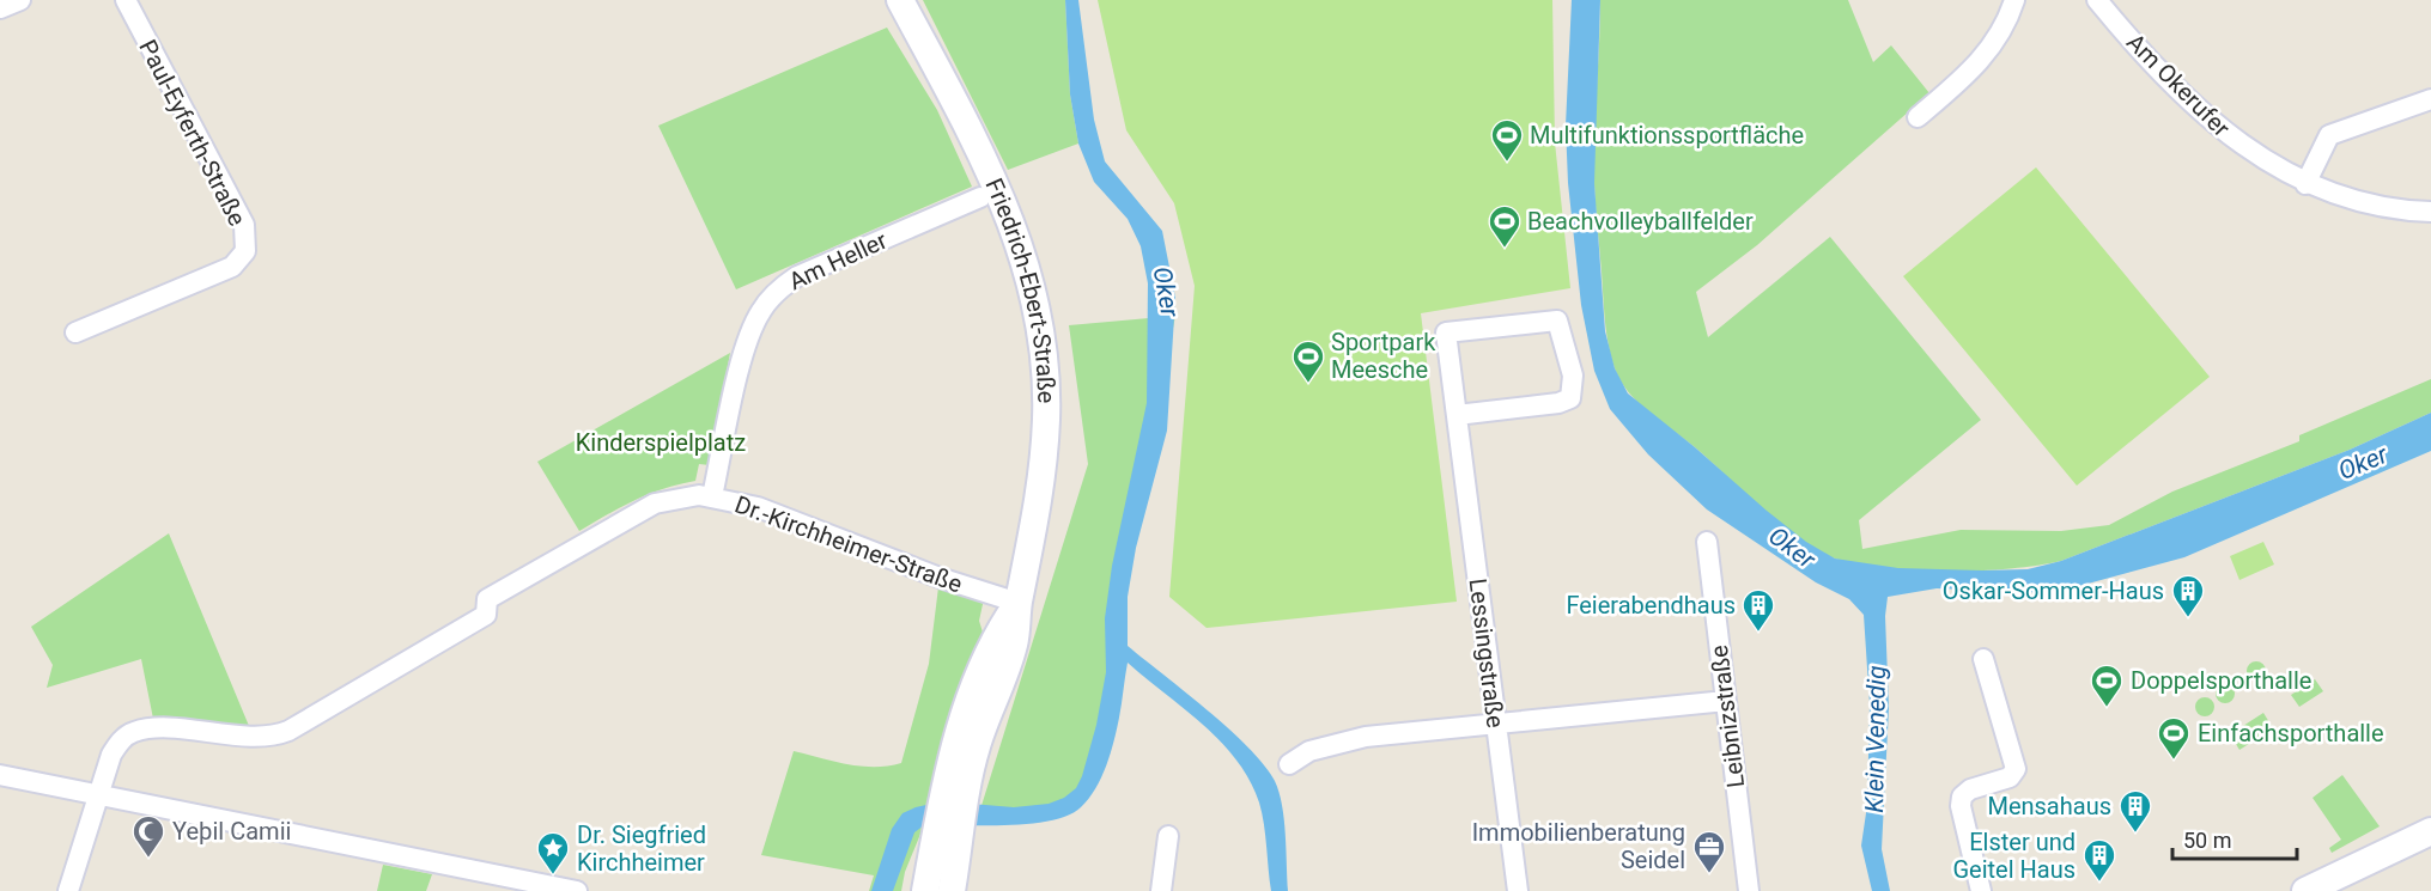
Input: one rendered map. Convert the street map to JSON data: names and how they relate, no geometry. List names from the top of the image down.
{
  "streets": {
    "main road": ["Friedrich-Ebert-Straße"],
    "street": [
      "Am Okerufer",
      "Paul-Eyferth-Straße",
      "Am Heller",
      "Dr.-Kirchheimer-Straße",
      "Lessingstraße",
      "Leibnizstraße"
    ]
  },
  "crossings": [
    ["Am Heller", "Dr.-Kirchheimer-Straße"],
    ["Friedrich-Ebert-Straße", "Dr.-Kirchheimer-Straße"]
  ],
  "water": ["Oker", "Klein Venedig"],
  "parks": ["Kinderspielplatz"],
  "places": {
    "sports": [
      "Multifunktionssportfläche",
      "Beachvolleyballfelder",
      "Sportpark Meesche",
      "Doppelsporthalle",
      "Einfachsporthalle"
    ],
    "building": [
      "Oskar-Sommer-Haus",
      "Feierabendhaus",
      "Mensahaus",
      "Elster und Geitel Haus"
    ],
    "mosque": ["Yeþil Camii"],
    "office": ["Immobilienberatung Seidel"],
    "place": ["Dr. Siegfried Kirchheimer"]
  },
  "scale_bar": "50 m"
}
